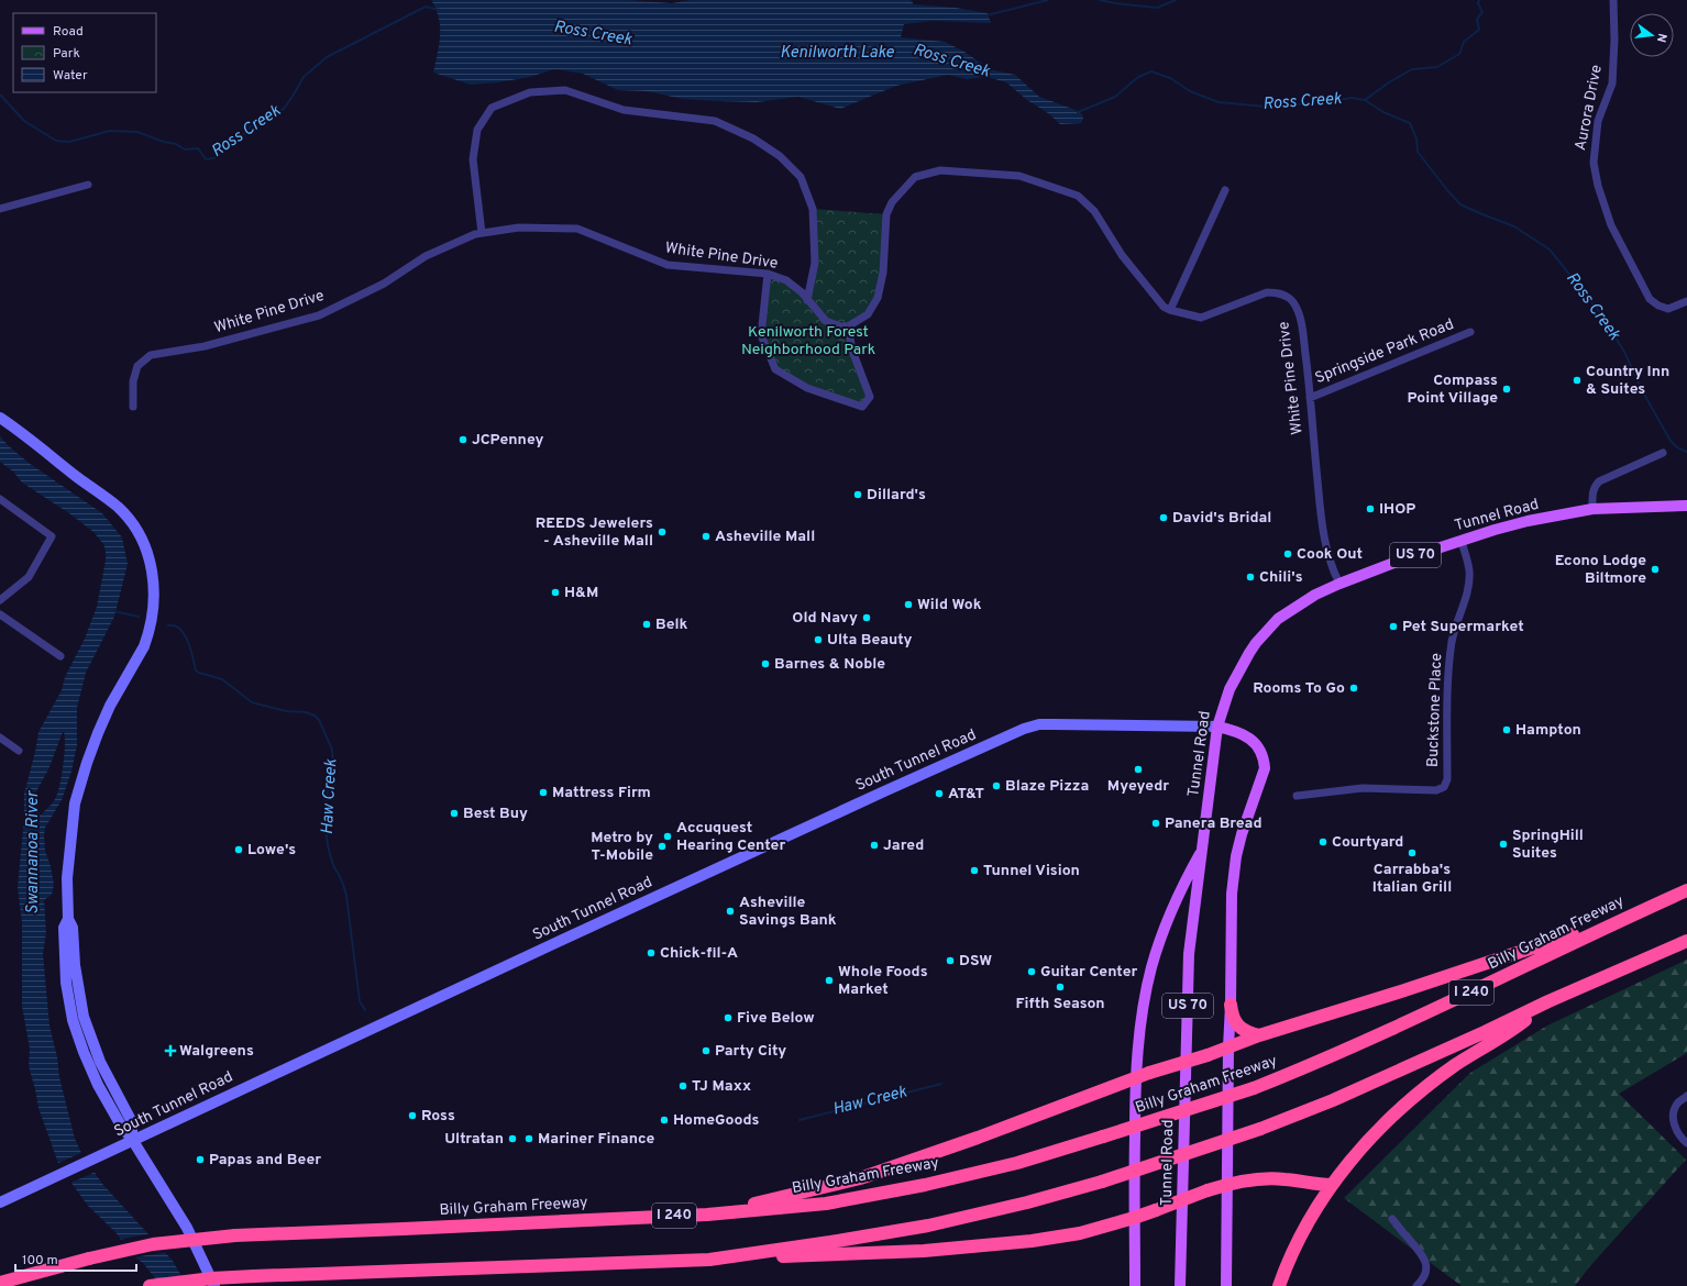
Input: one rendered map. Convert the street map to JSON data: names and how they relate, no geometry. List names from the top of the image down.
{
  "streets": {
    "highway": ["Billy Graham Freeway", "I 240"],
    "main road": ["Tunnel Road", "US 70", "South Tunnel Road"],
    "street": [
      "Aurora Drive",
      "White Pine Drive",
      "Springside Park Road",
      "Buckstone Place"
    ]
  },
  "crossings": [
    ["White Pine Drive", "Springside Park Road"],
    ["White Pine Drive", "Tunnel Road"],
    ["Tunnel Road", "Buckstone Place"],
    ["Tunnel Road", "South Tunnel Road"]
  ],
  "water": [
    "Ross Creek",
    "Kenilworth Lake",
    "Haw Creek",
    "Swannanoa River"
  ],
  "parks": ["Kenilworth Forest Neighborhood Park"],
  "places": {
    "other": [
      "Country Inn & Suites",
      "Compass Point Village",
      "JCPenney",
      "Dillard's",
      "IHOP",
      "David's Bridal",
      "REEDS Jewelers - Asheville Mall",
      "Asheville Mall",
      "Cook Out",
      "Econo Lodge Biltmore",
      "Chili's",
      "H&M",
      "Wild Wok",
      "Old Navy",
      "Belk",
      "Pet Supermarket",
      "Ulta Beauty",
      "Barnes & Noble",
      "Rooms To Go",
      "Hampton",
      "Myeyedr",
      "Blaze Pizza",
      "Mattress Firm",
      "AT&T",
      "Best Buy",
      "Panera Bread",
      "Accuquest Hearing Center",
      "Courtyard",
      "SpringHill Suites",
      "Jared",
      "Metro by T-Mobile",
      "Lowe's",
      "Carrabba's Italian Grill",
      "Tunnel Vision",
      "Asheville Savings Bank",
      "Chick-fil-A",
      "DSW",
      "Guitar Center",
      "Whole Foods Market",
      "Fifth Season",
      "Five Below",
      "Party City",
      "TJ Maxx",
      "Ross",
      "HomeGoods",
      "Ultratan",
      "Mariner Finance",
      "Papas and Beer"
    ],
    "health": ["Walgreens"]
  },
  "legend": ["Road", "Park", "Water"],
  "scale_bar": "100 m",
  "north": "right"
}
